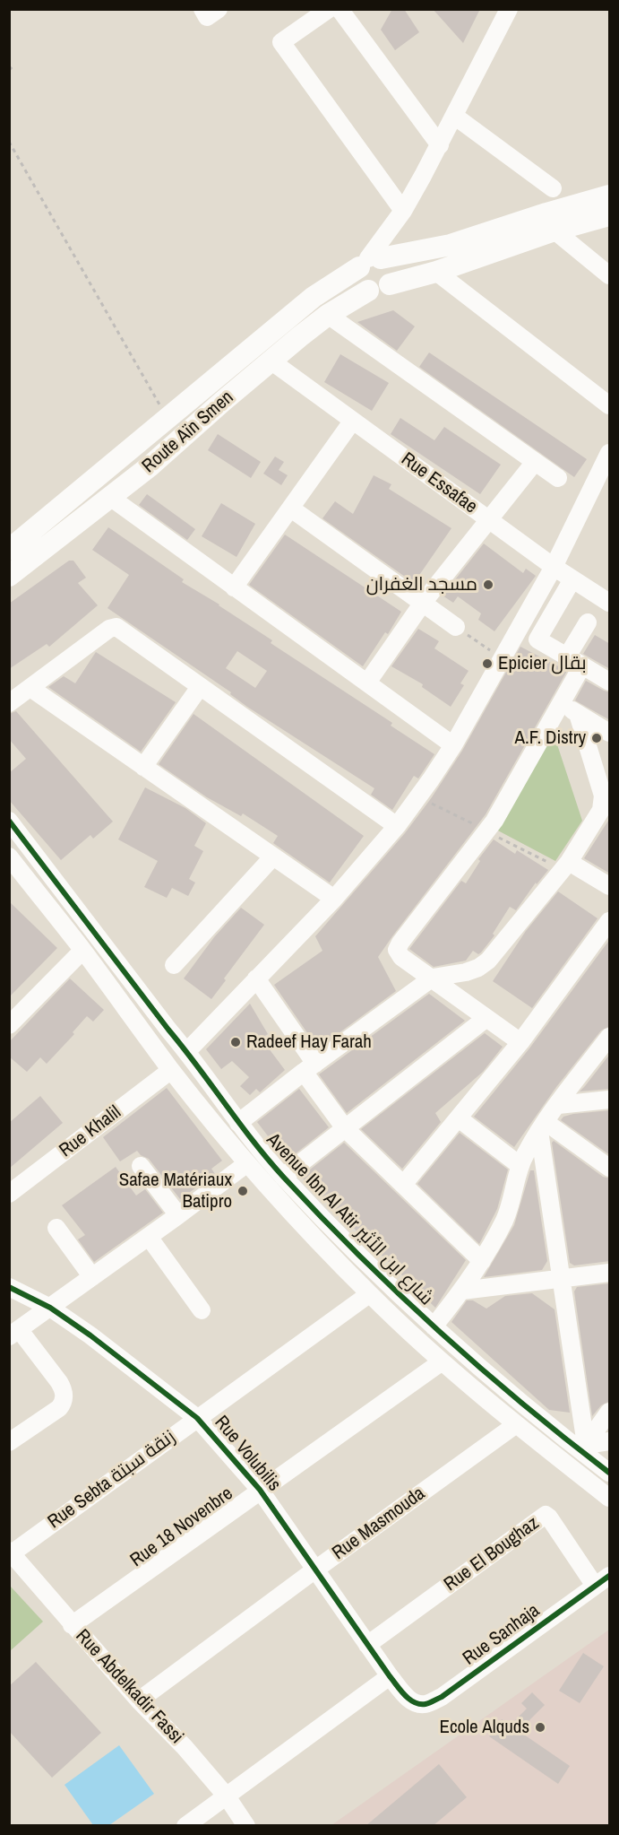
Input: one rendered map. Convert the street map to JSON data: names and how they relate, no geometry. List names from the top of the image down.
{
  "streets": {
    "main road": ["Route Aïn Smen"],
    "street": [
      "Rue Essafae",
      "Rue Khalil",
      "Avenue Ibn Al Atir شارع ابن الأثير",
      "Rue Volubilis",
      "Rue Sebta زنقة سبتة",
      "Rue Masmouda",
      "Rue 18 Novenbre",
      "Rue El Boughaz",
      "Rue Sanhaja",
      "Rue Abdelkadir Fassi"
    ]
  },
  "crossings": [
    ["Route Aïn Smen", "Rue Essafae"],
    ["Rue Khalil", "Avenue Ibn Al Atir شارع ابن الأثير"],
    ["Avenue Ibn Al Atir شارع ابن الأثير", "Rue Sebta زنقة سبتة"],
    ["Avenue Ibn Al Atir شارع ابن الأثير", "Rue Masmouda"],
    ["Avenue Ibn Al Atir شارع ابن الأثير", "Rue 18 Novenbre"],
    ["Rue Volubilis", "Rue Sebta زنقة سبتة"],
    ["Rue Volubilis", "Rue Masmouda"],
    ["Rue Volubilis", "Rue 18 Novenbre"],
    ["Rue Volubilis", "Rue El Boughaz"],
    ["Rue Volubilis", "Rue Sanhaja"],
    ["Rue Sebta زنقة سبتة", "Rue Abdelkadir Fassi"],
    ["Rue Masmouda", "Rue Abdelkadir Fassi"],
    ["Rue 18 Novenbre", "Rue Abdelkadir Fassi"],
    ["Rue El Boughaz", "Rue Sanhaja"]
  ],
  "places": [
    "مسجد الغفران",
    "Epicier بقال",
    "A.F. Distry",
    "Radeef Hay Farah",
    "Safae Matériaux Batipro",
    "Ecole Alquds"
  ]
}
